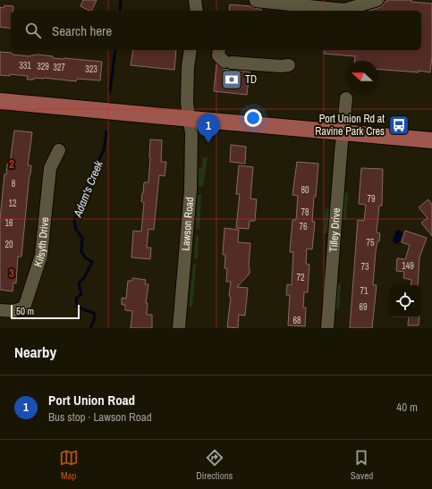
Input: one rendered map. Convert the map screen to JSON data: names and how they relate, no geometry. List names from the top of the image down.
{
  "streets": {
    "street": ["Lawson Road", "Tilley Drive", "Kilsyth Drive"]
  },
  "water": ["Adam's Creek"],
  "places": {
    "bank": ["TD"],
    "bus stop": ["Port Union Rd at Ravine Park Cres"]
  },
  "house_numbers": [
    "331",
    "329",
    "327",
    "323",
    "8",
    "80",
    "79",
    "12",
    "78",
    "16",
    "76",
    "75",
    "20",
    "149",
    "73",
    "72",
    "71",
    "69",
    "68"
  ],
  "scale_bar": "50 m",
  "north": "left",
  "page": {
    "search": "Search here",
    "pins": "1",
    "scale": "50 m",
    "heading": "Nearby",
    "list": [
      {
        "mark": "1",
        "name": "Port Union Road",
        "note": "Bus stop · Lawson Road",
        "value": "40 m"
      }
    ],
    "nav": ["Map", "Directions", "Saved"]
  },
  "grid": {
    "rows": ["2", "3"]
  }
}
